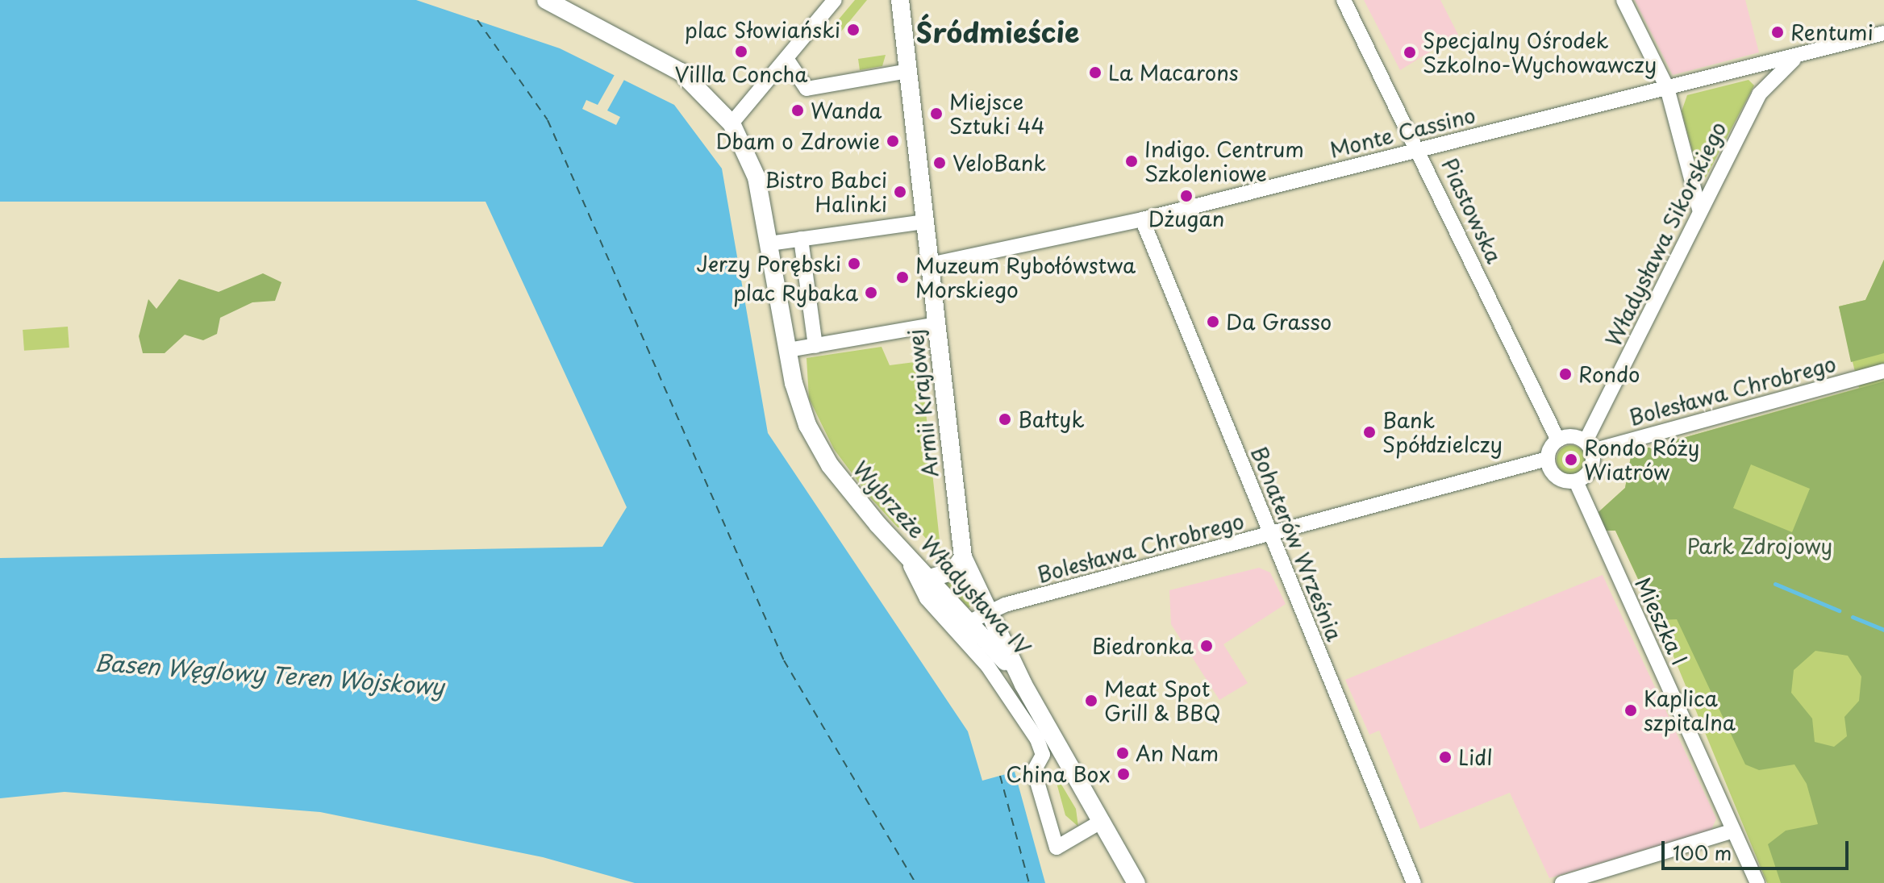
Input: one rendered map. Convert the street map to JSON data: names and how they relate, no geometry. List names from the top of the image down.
{
  "streets": {
    "street": [
      "Monte Cassino",
      "Piastowska",
      "Władysława Sikorskiego",
      "Bolesława Chrobrego",
      "Armii Krajowej",
      "Bohaterów Września",
      "Wybrzeże Władysława IV",
      "Mieszka I"
    ]
  },
  "crossings": [
    ["Monte Cassino", "Piastowska"],
    ["Monte Cassino", "Władysława Sikorskiego"],
    ["Monte Cassino", "Armii Krajowej"],
    ["Monte Cassino", "Bohaterów Września"],
    ["Piastowska", "Władysława Sikorskiego"],
    ["Piastowska", "Bolesława Chrobrego"],
    ["Piastowska", "Mieszka I"],
    ["Władysława Sikorskiego", "Bolesława Chrobrego"],
    ["Władysława Sikorskiego", "Mieszka I"],
    ["Bolesława Chrobrego", "Armii Krajowej"],
    ["Bolesława Chrobrego", "Bohaterów Września"],
    ["Bolesława Chrobrego", "Wybrzeże Władysława IV"],
    ["Bolesława Chrobrego", "Mieszka I"],
    ["Armii Krajowej", "Wybrzeże Władysława IV"]
  ],
  "districts": ["Śródmieście"],
  "water": ["Basen Węglowy Teren Wojskowy"],
  "parks": ["Park Zdrojowy"],
  "places": [
    "plac Słowiański",
    "Rentumi",
    "Villla Concha",
    "Specjalny Ośrodek Szkolno-Wychowawczy",
    "La Macarons",
    "Wanda",
    "Miejsce Sztuki 44",
    "Dbam o Zdrowie",
    "Indigo. Centrum Szkoleniowe",
    "VeloBank",
    "Bistro Babci Halinki",
    "Dżugan",
    "Jerzy Porębski",
    "Muzeum Rybołówstwa Morskiego",
    "plac Rybaka",
    "Da Grasso",
    "Rondo",
    "Bałtyk",
    "Bank Spółdzielczy",
    "Rondo Róży Wiatrów",
    "Biedronka",
    "Meat Spot Grill & BBQ",
    "Kaplica szpitalna",
    "An Nam",
    "Lidl",
    "China Box"
  ],
  "scale_bar": "100 m"
}
